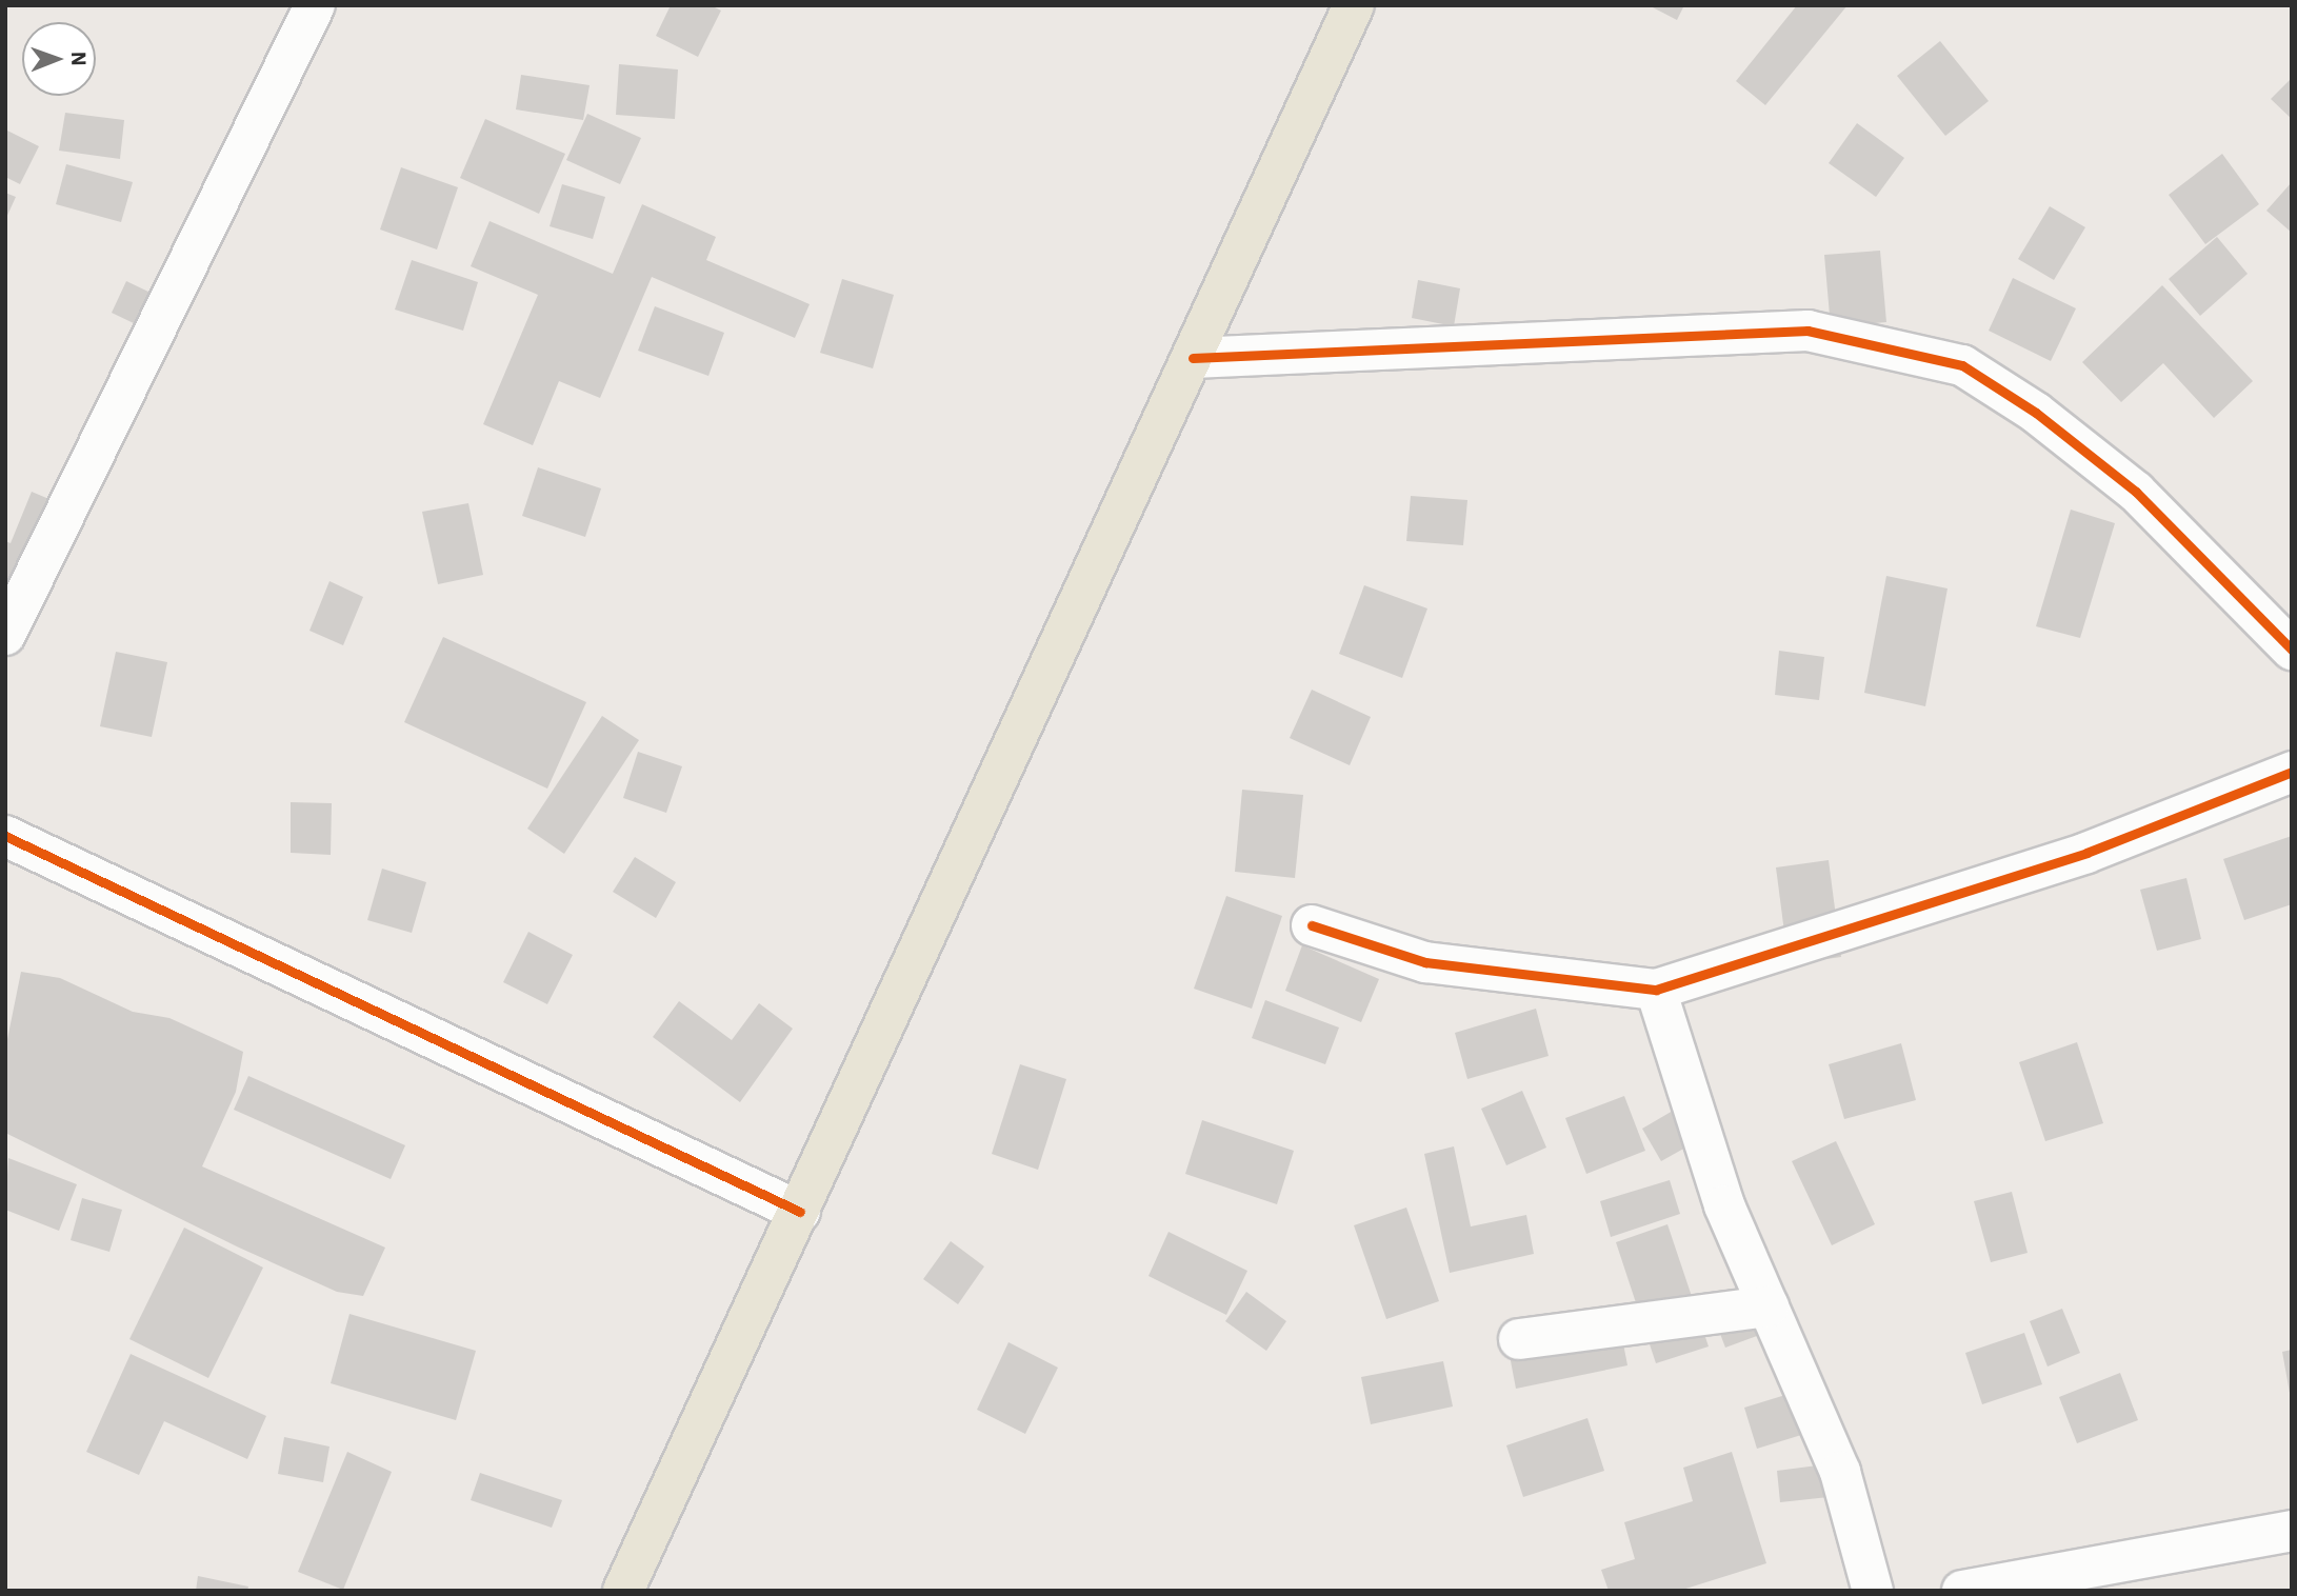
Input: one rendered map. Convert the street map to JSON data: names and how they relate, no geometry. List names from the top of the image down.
{
  "north": "right"
}
